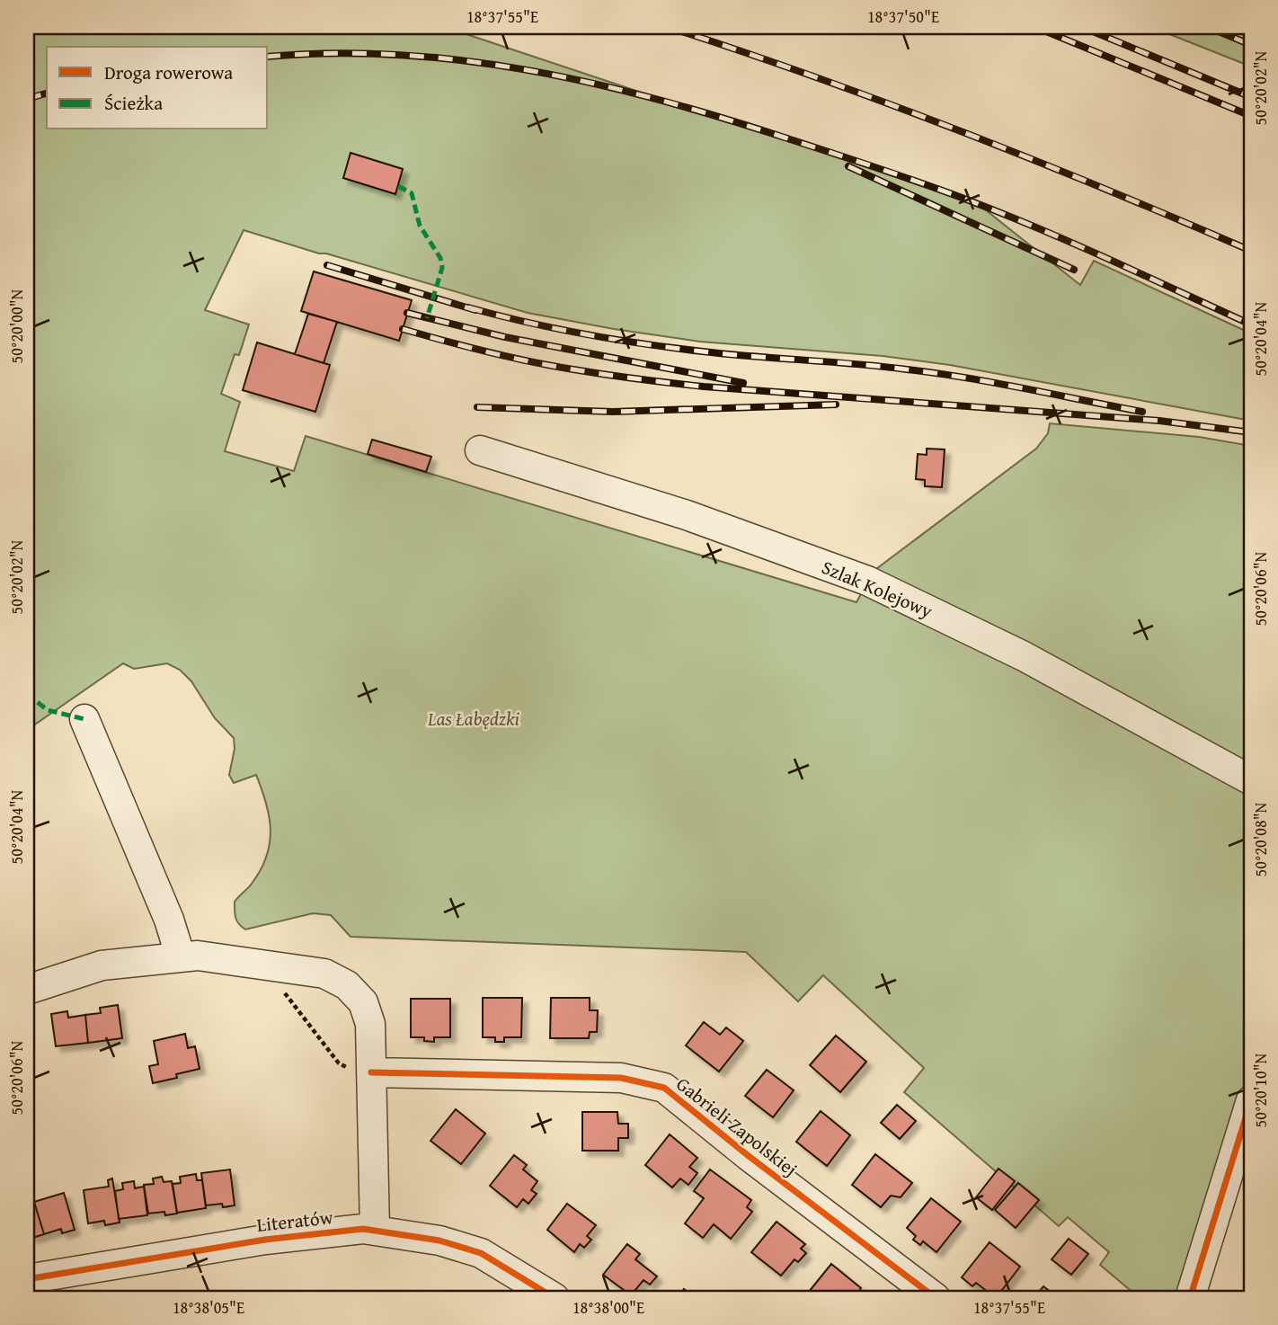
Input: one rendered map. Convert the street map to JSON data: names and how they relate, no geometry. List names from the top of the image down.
{
  "streets": {
    "street": ["Szlak Kolejowy", "Gabrieli Zapolskiej", "Literatów"]
  },
  "parks": ["Las Łabędzki"],
  "legend": ["Droga rowerowa", "Ścieżka"],
  "coordinates": [
    "18°37'55\"E",
    "18°37'50\"E",
    "50°20'02\"N",
    "50°20'00\"N",
    "50°20'04\"N",
    "50°20'06\"N",
    "50°20'08\"N",
    "50°20'10\"N",
    "18°38'05\"E",
    "18°38'00\"E"
  ]
}
